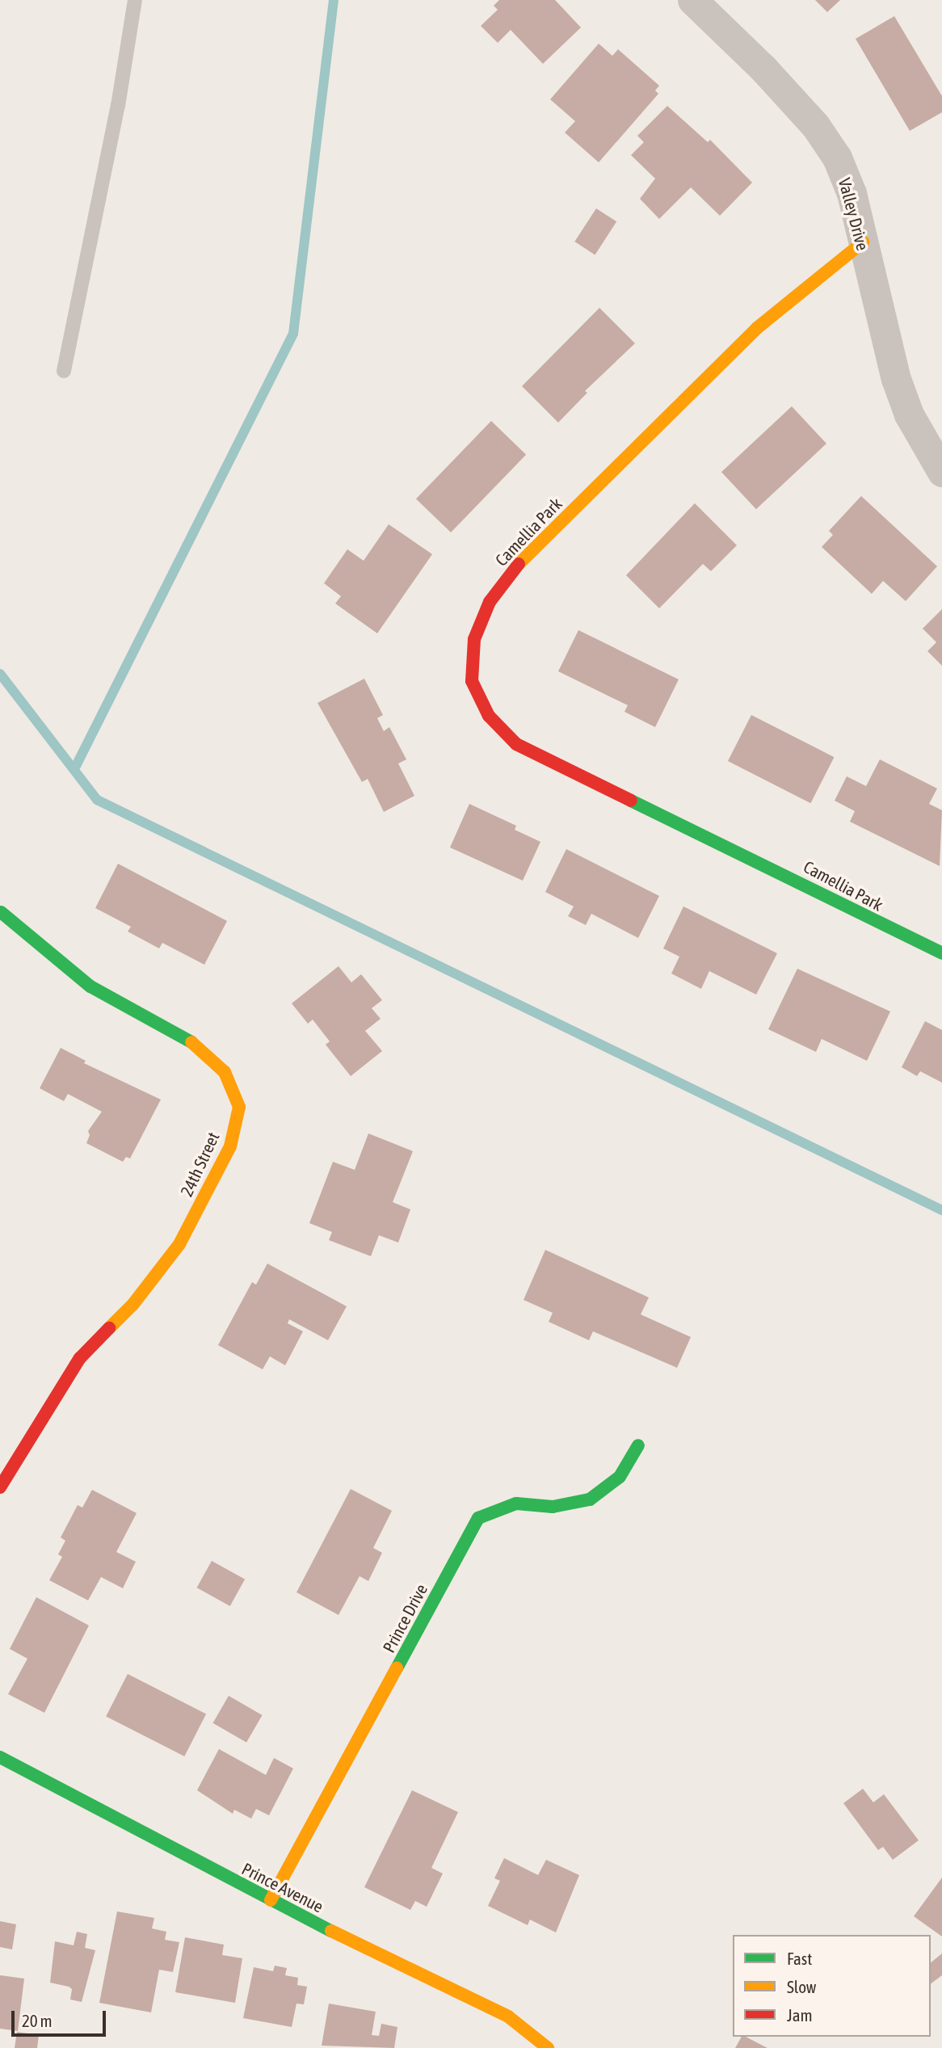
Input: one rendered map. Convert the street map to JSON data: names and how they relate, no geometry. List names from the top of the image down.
{
  "streets": {
    "street": [
      "Valley Drive",
      "Camellia Park",
      "24th Street",
      "Prince Drive",
      "Prince Avenue"
    ]
  },
  "crossings": [
    ["Valley Drive", "Camellia Park"],
    ["Prince Drive", "Prince Avenue"]
  ],
  "legend": ["Fast", "Slow", "Jam"],
  "scale_bar": "20 m"
}
